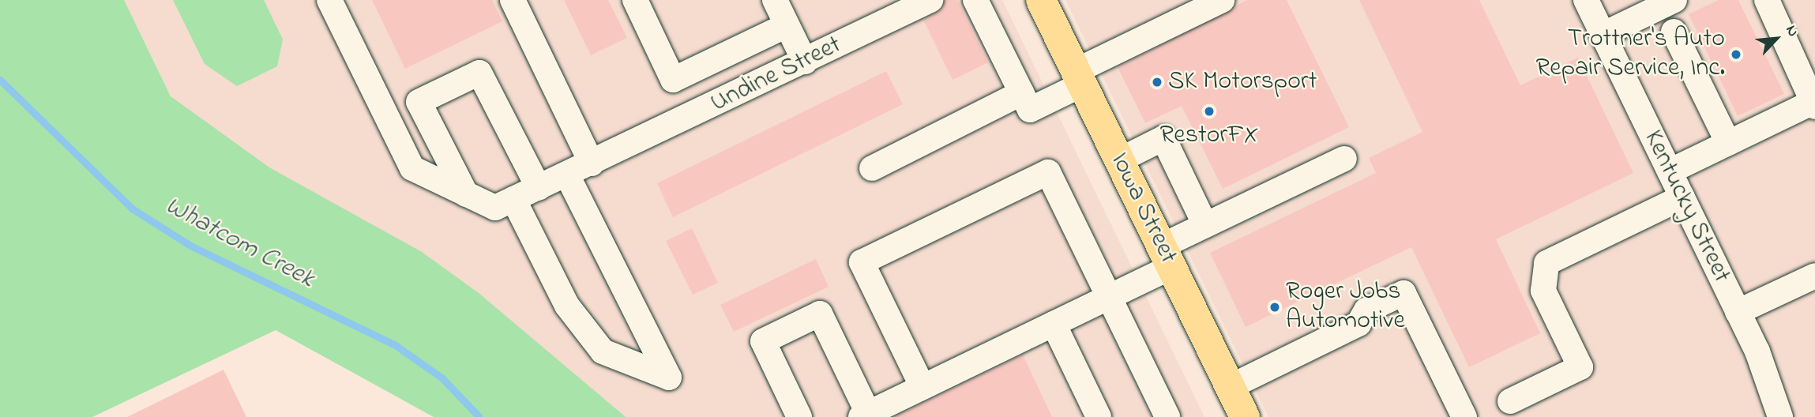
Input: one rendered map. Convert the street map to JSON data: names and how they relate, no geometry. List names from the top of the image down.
{
  "streets": {
    "main road": ["Iowa Street"],
    "street": ["Undine Street", "Kentucky Street"]
  },
  "water": ["Whatcom Creek"],
  "places": [
    "Trottner's Auto Repair Service, Inc.",
    "SK Motorsport",
    "RestorFX",
    "Roger Jobs Automotive"
  ],
  "north": "top right"
}
